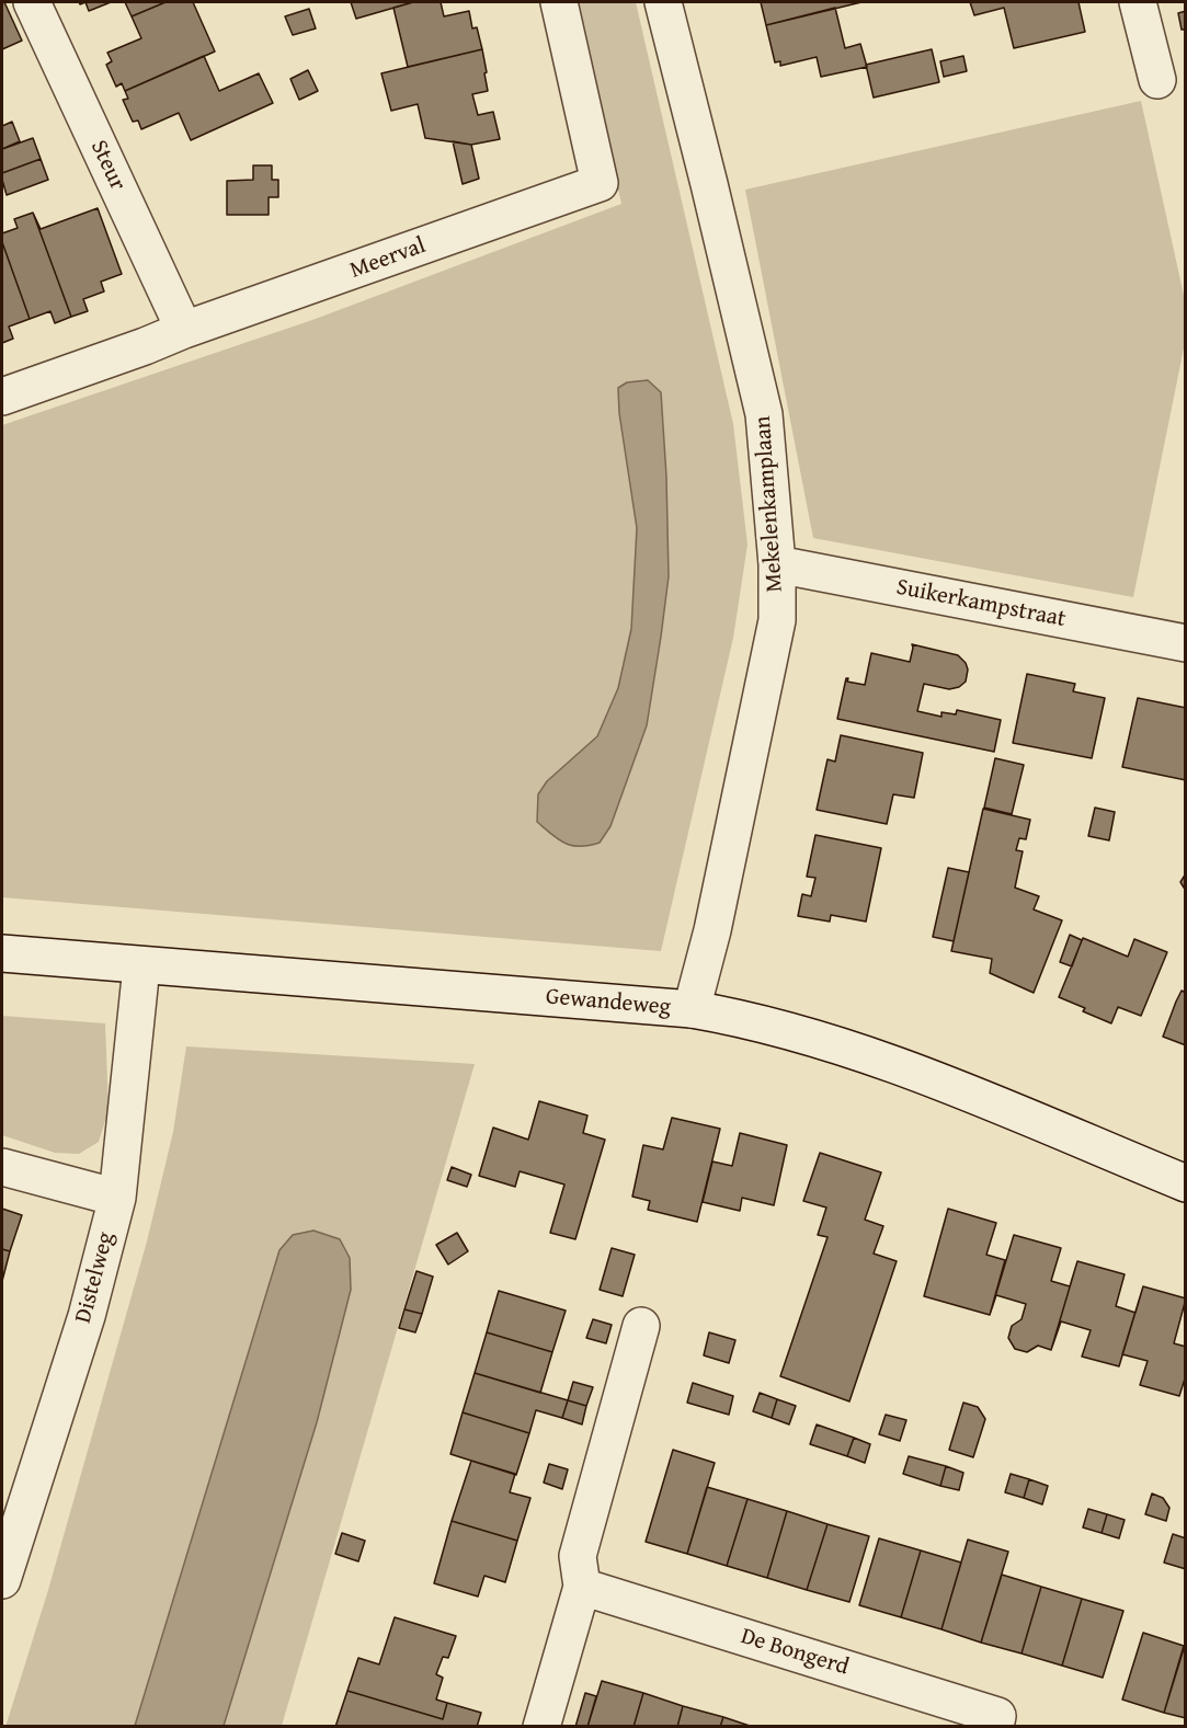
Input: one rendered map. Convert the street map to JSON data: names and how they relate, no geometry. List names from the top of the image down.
{
  "streets": {
    "street": [
      "Steur",
      "Meerval",
      "Mekelenkamplaan",
      "Suikerkampstraat",
      "Gewandeweg",
      "Distelweg",
      "De Bongerd"
    ]
  },
  "crossings": [
    ["Steur", "Meerval"],
    ["Mekelenkamplaan", "Suikerkampstraat"],
    ["Mekelenkamplaan", "Gewandeweg"],
    ["Gewandeweg", "Distelweg"]
  ]
}
